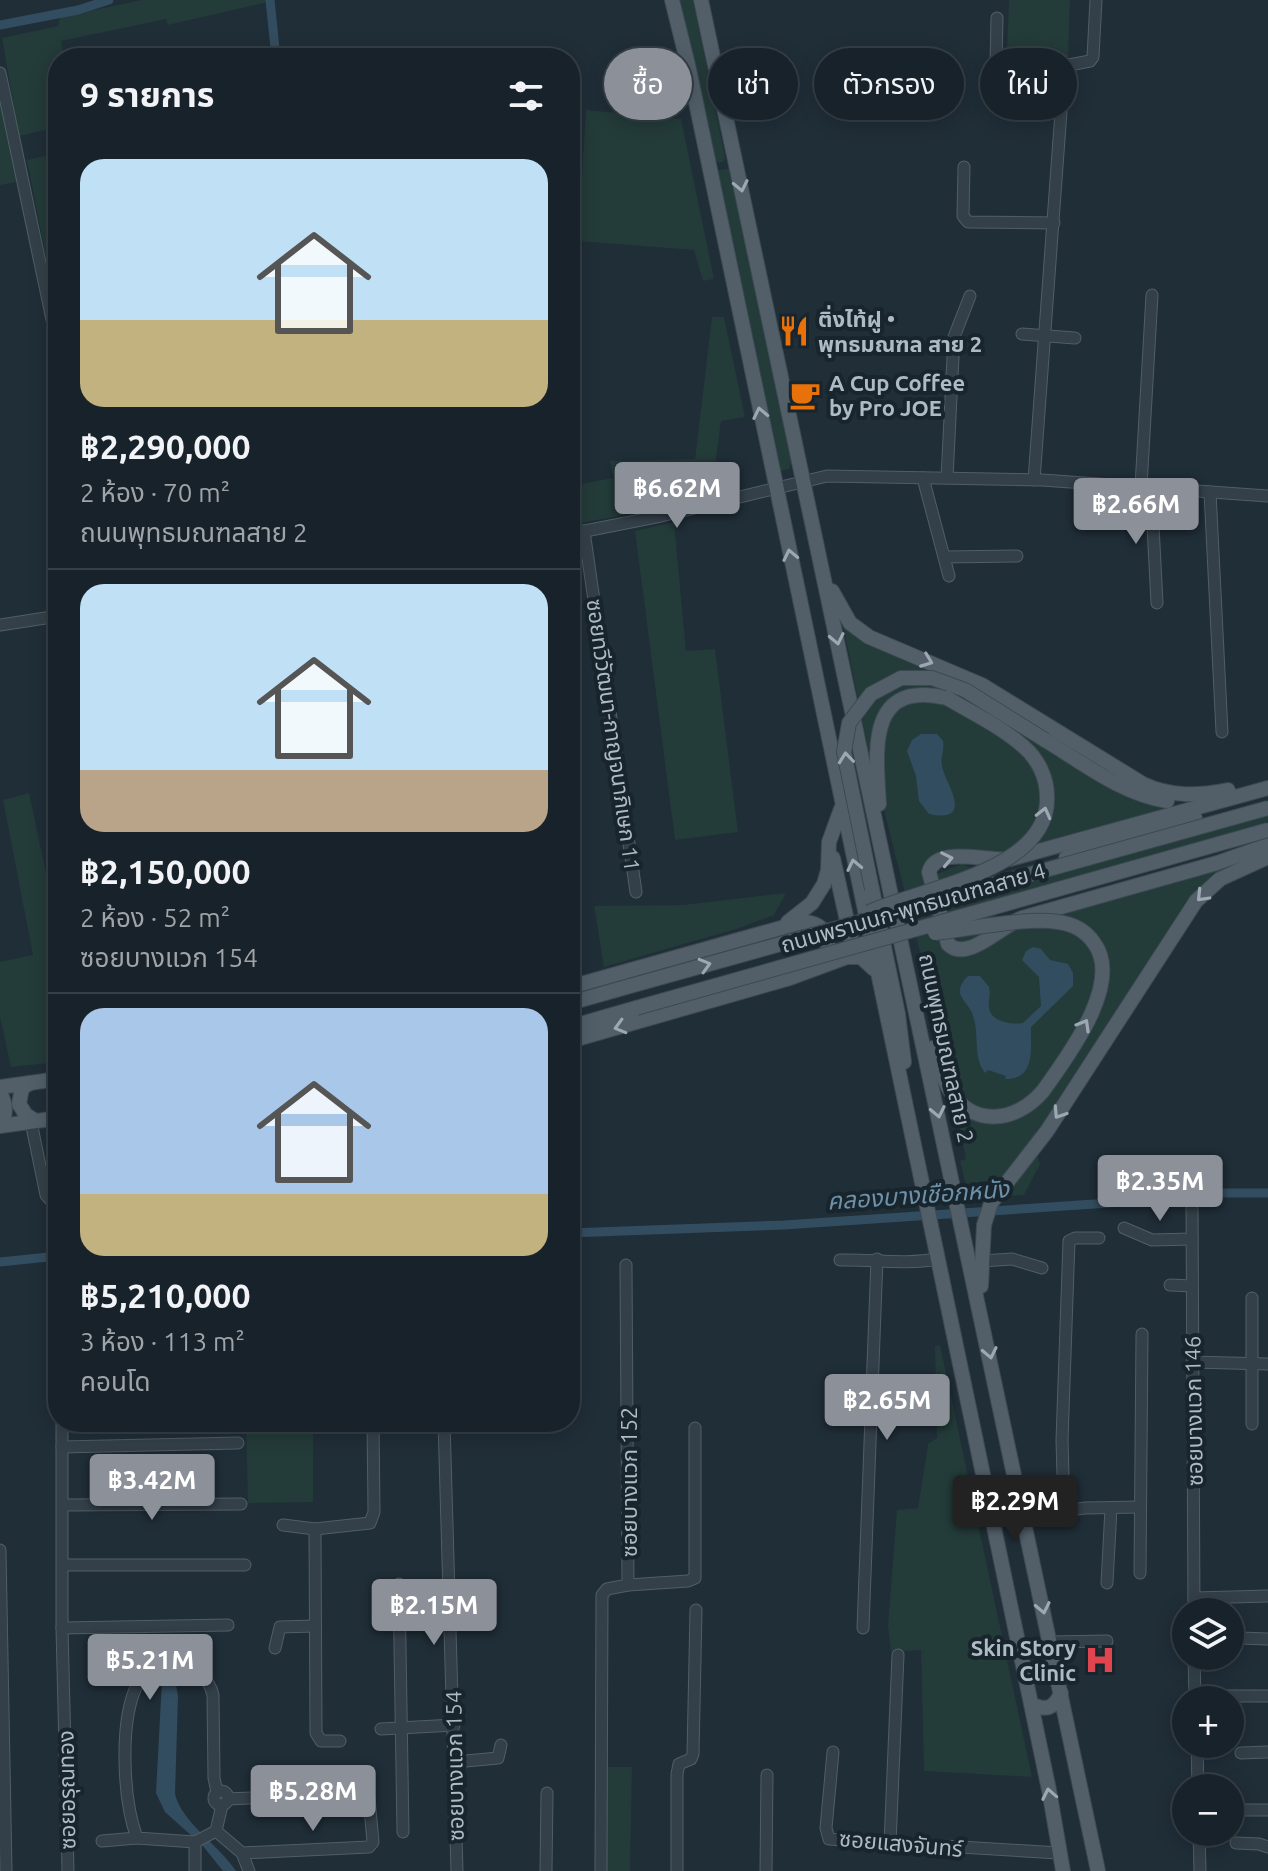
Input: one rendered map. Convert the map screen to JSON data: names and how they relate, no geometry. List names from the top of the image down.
{
  "streets": {
    "main road": ["ถนนพรานนก-พุทธมณฑลสาย 4", "ถนนพุทธมณฑลสาย 2"],
    "street": [
      "ซอยทวีวัฒนา-กาญจนาภิเษก 11",
      "ซอยบางแวก 146",
      "ซอยบางแวก 152",
      "ซอยบางแวก 154",
      "ซอยอรุณทอง",
      "ซอยแสงจันทร์"
    ]
  },
  "water": ["คลองบางเชือกหนัง"],
  "places": {
    "restaurant": ["ติ่งไท้ฝู • พุทธมณฑล สาย 2"],
    "cafe": ["A Cup Coffee by Pro JOE"],
    "hospital": ["Skin Story Clinic"]
  },
  "page": {
    "chip": [
      "ซื้อ",
      "เช่า",
      "ตัวกรอง",
      "ใหม่"
    ],
    "heading": "9 รายการ",
    "list": [
      {
        "name": "฿2,290,000",
        "note": "2 ห้อง · 70 m² · ถนนพุทธมณฑลสาย 2"
      },
      {
        "name": "฿2,150,000",
        "note": "2 ห้อง · 52 m² · ซอยบางแวก 154"
      },
      {
        "name": "฿5,210,000",
        "note": "3 ห้อง · 113 m² · คอนโด"
      }
    ],
    "price": [
      "฿6.62M",
      "฿2.66M",
      "฿2.35M",
      "฿2.65M",
      "฿3.42M",
      "฿2.29M",
      "฿2.15M",
      "฿5.21M",
      "฿5.28M"
    ],
    "map_buttons": ["+", "−"]
  }
}
